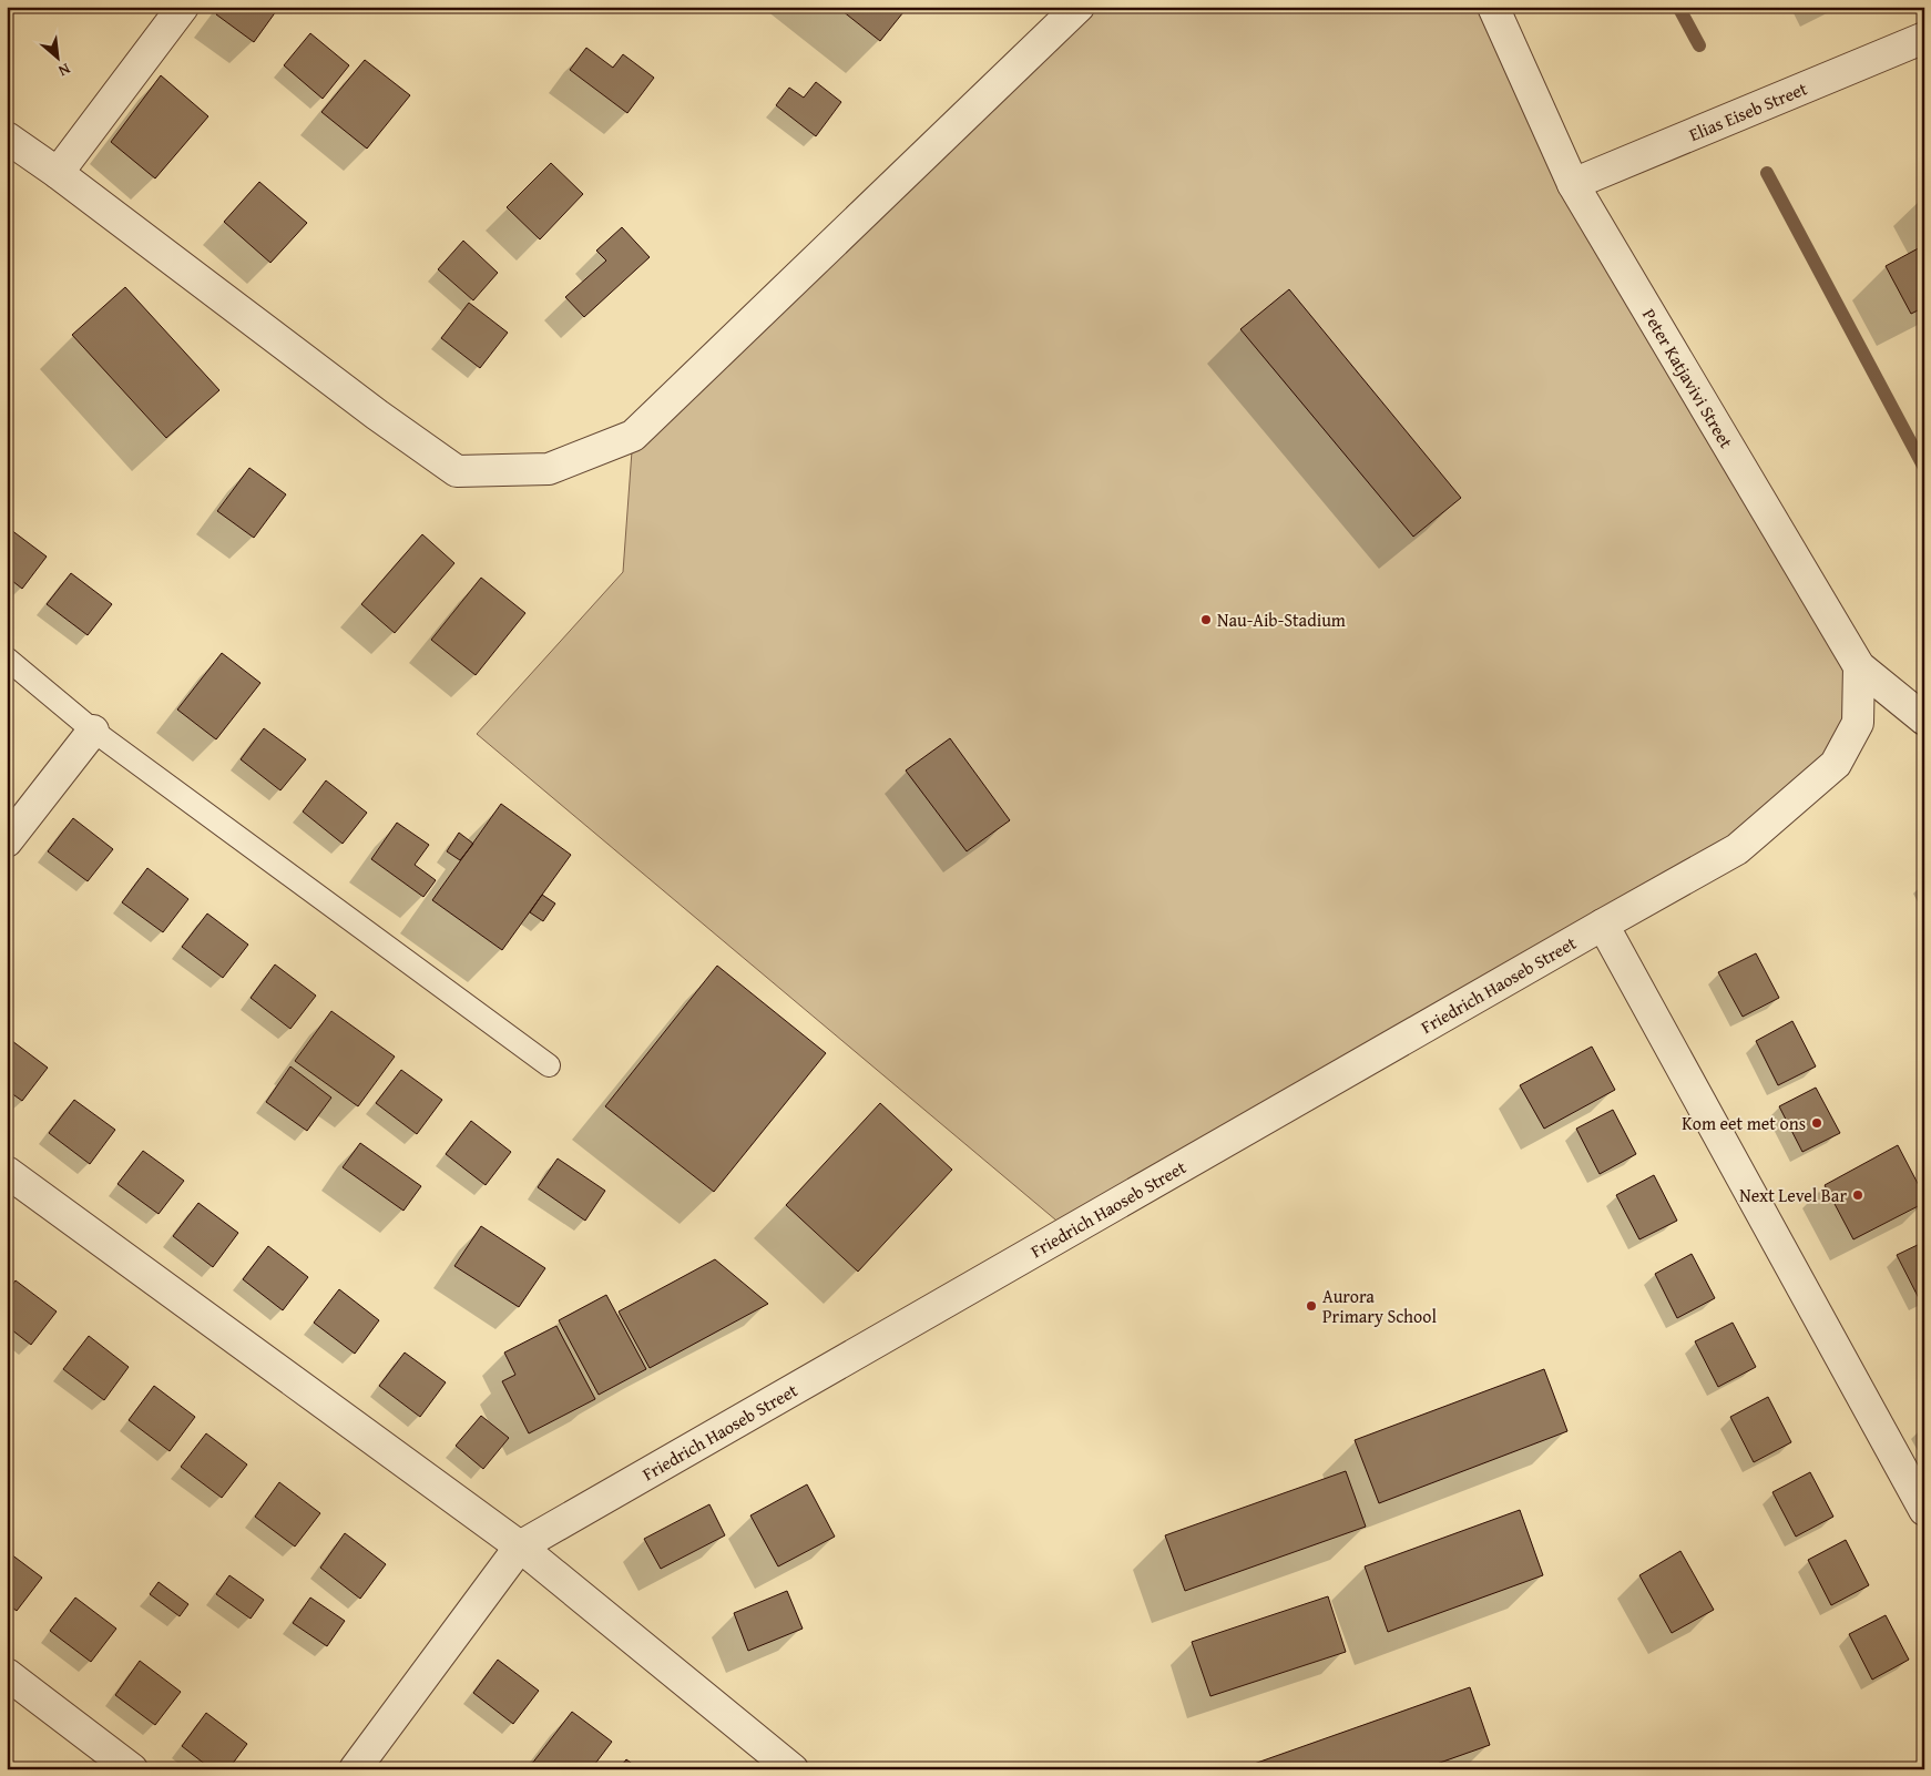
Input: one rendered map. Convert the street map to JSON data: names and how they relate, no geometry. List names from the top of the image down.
{
  "streets": {
    "street": ["Elias Eiseb Street", "Peter Katjavivi Street", "Friedrich Haoseb Street"]
  },
  "crossings": [
    ["Elias Eiseb Street", "Peter Katjavivi Street"],
    ["Peter Katjavivi Street", "Friedrich Haoseb Street"]
  ],
  "places": [
    "Nau-Aib-Stadium",
    "Kom eet met ons",
    "Next Level Bar",
    "Aurora Primary School"
  ],
  "north": "bottom right"
}
